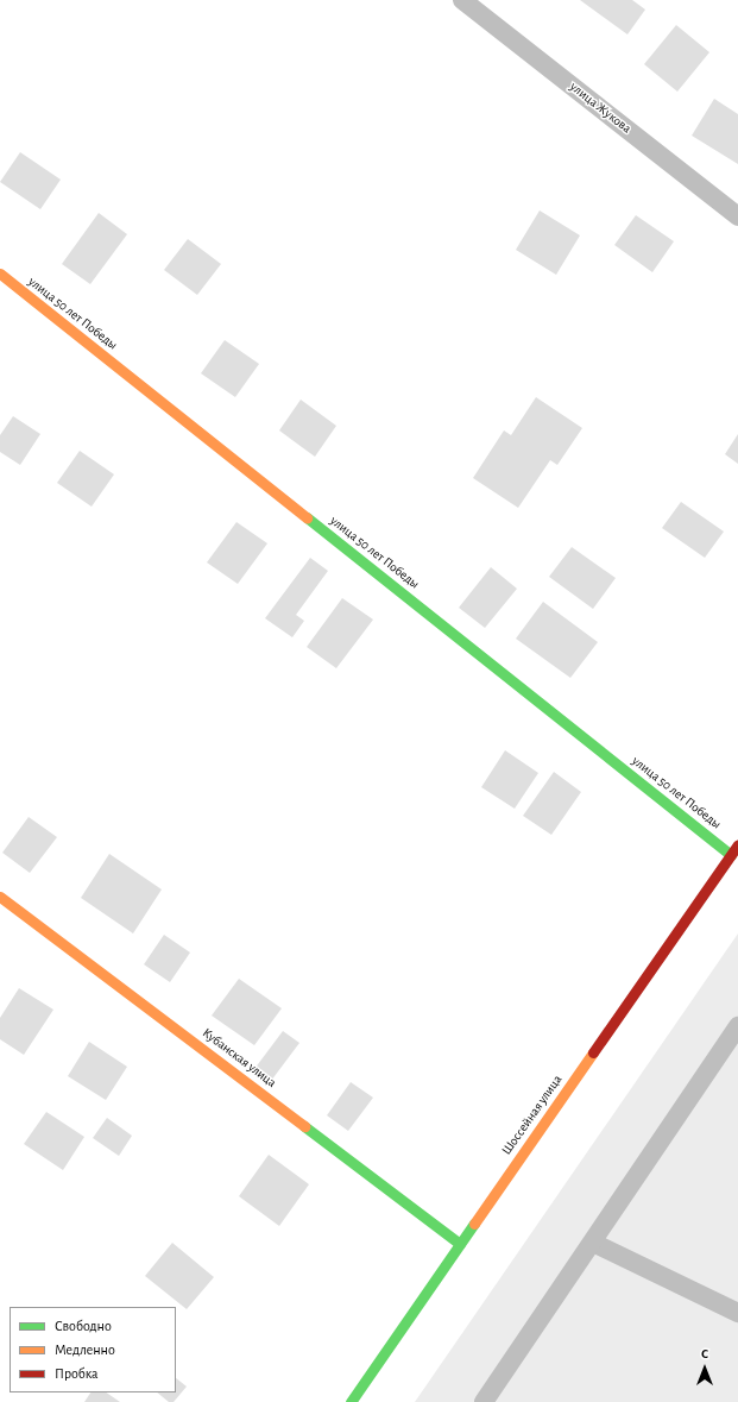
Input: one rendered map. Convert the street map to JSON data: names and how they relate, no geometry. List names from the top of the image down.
{
  "streets": {
    "street": [
      "улица Жукова",
      "улица 50 лет Победы",
      "Кубанская улица",
      "Шоссейная улица"
    ]
  },
  "crossings": [
    ["улица 50 лет Победы", "Шоссейная улица"],
    ["Кубанская улица", "Шоссейная улица"]
  ],
  "legend": ["Свободно", "Медленно", "Пробка"],
  "north": "top"
}
